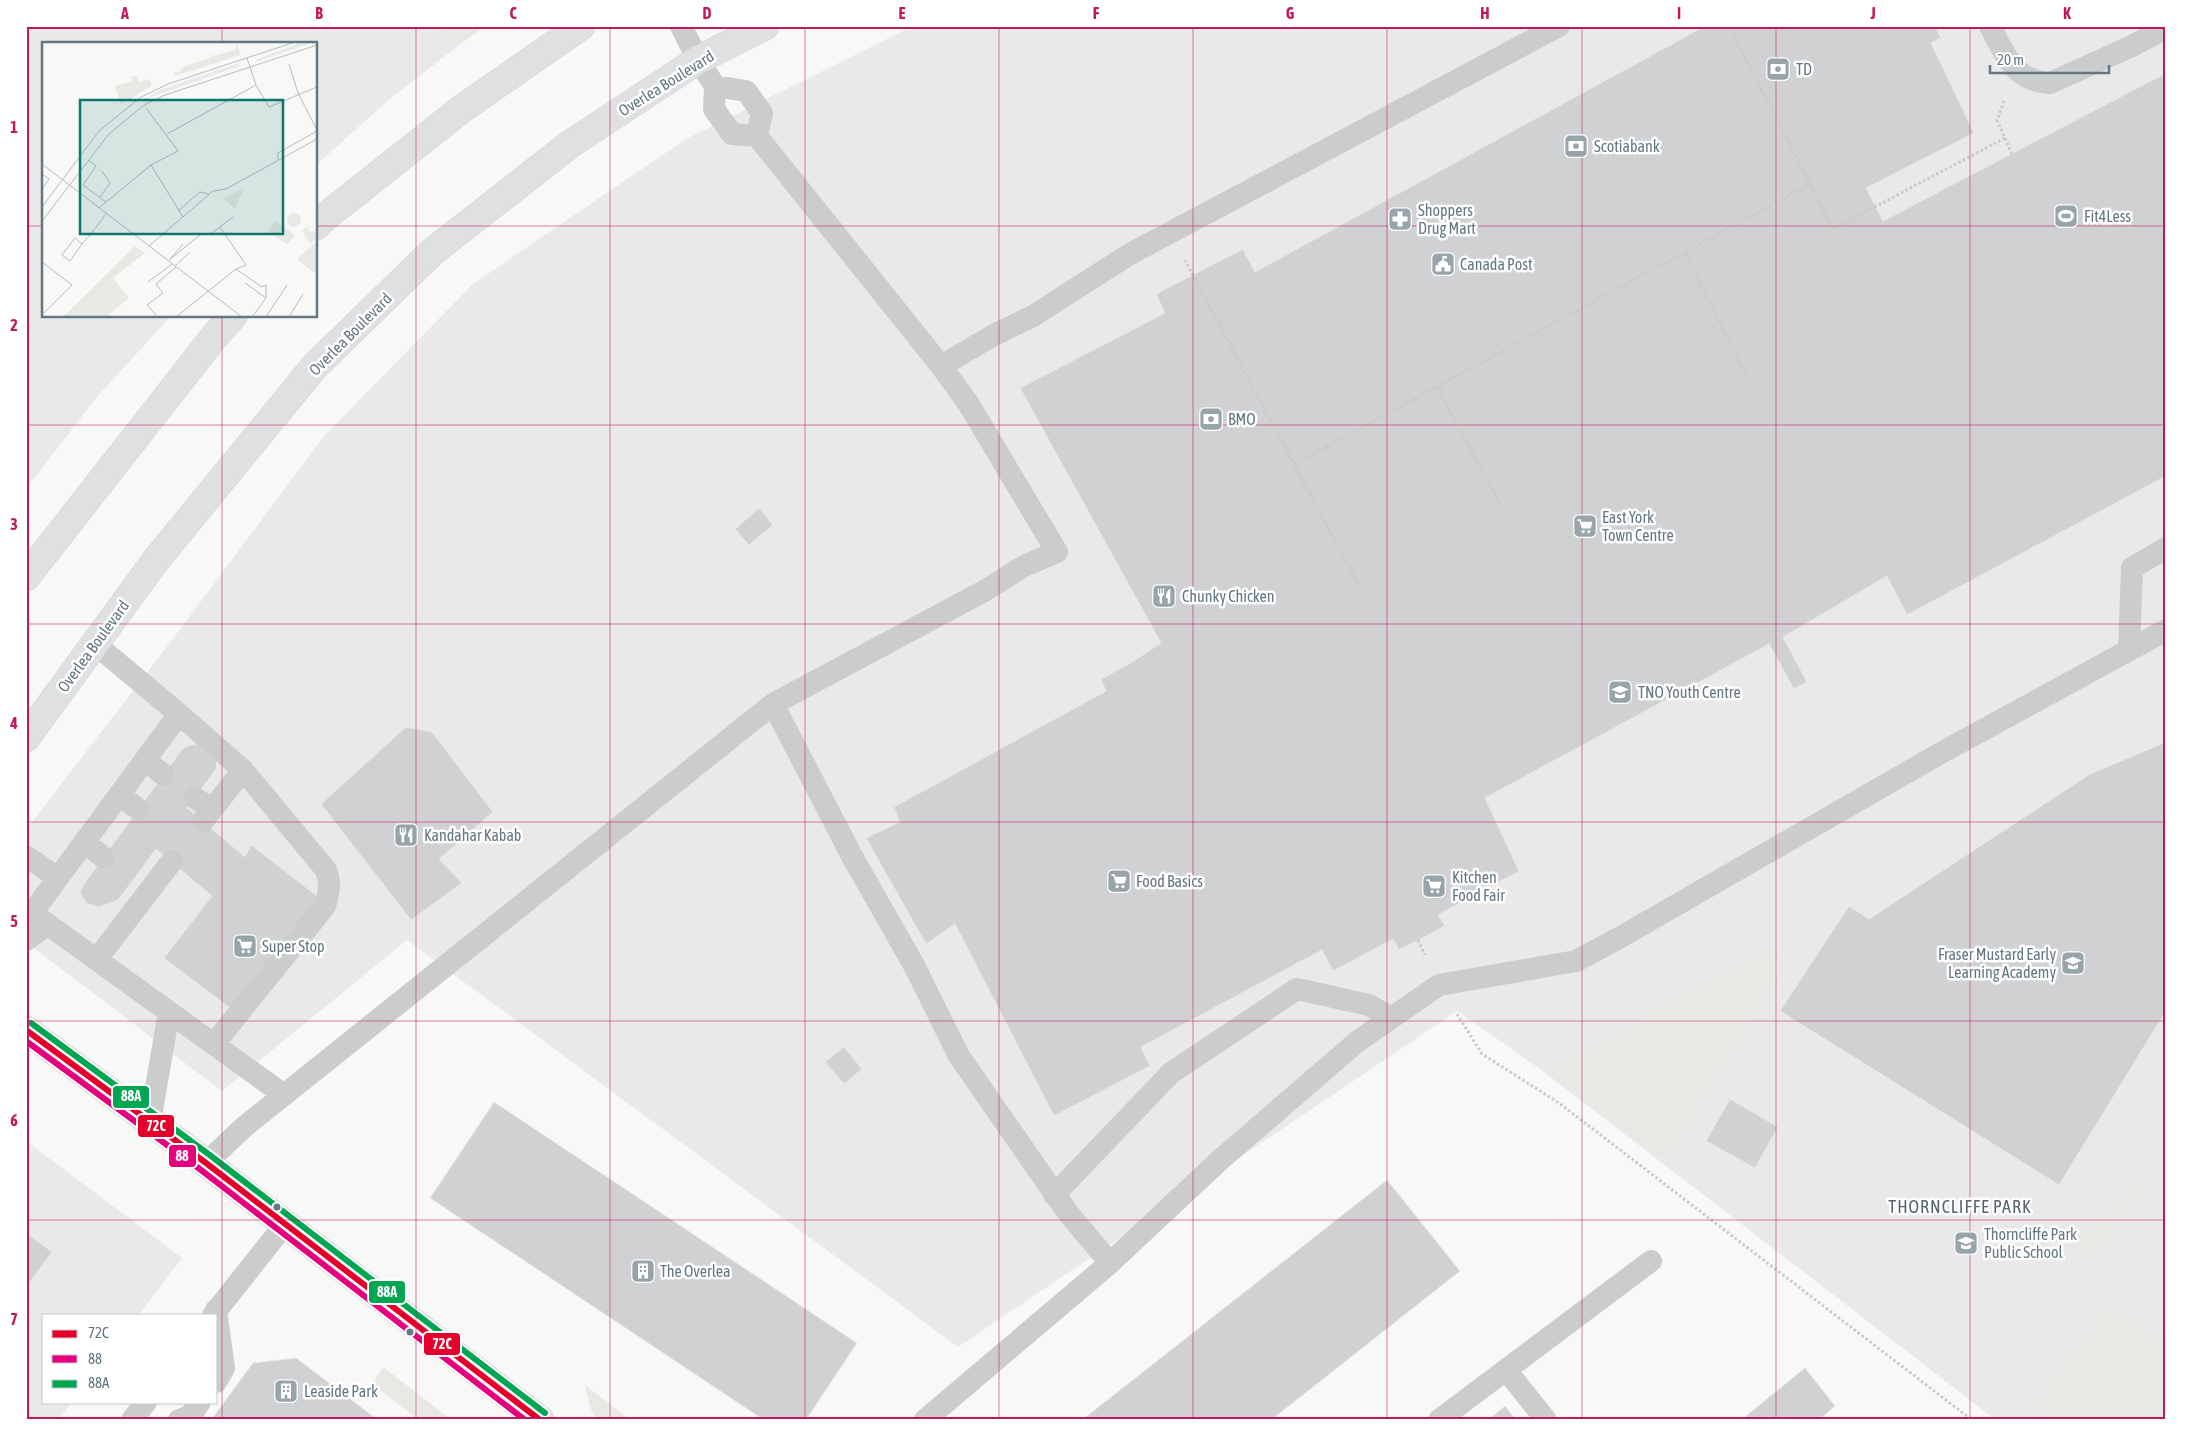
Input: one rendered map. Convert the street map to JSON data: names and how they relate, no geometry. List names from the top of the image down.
{
  "streets": {
    "main road": ["Overlea Boulevard"]
  },
  "districts": ["THORNCLIFFE PARK"],
  "places": {
    "bank": ["TD", "Scotiabank", "BMO"],
    "sports": ["Fit4Less"],
    "pharmacy": ["Shoppers Drug Mart"],
    "public building": ["Canada Post"],
    "supermarket": [
      "East York Town Centre",
      "Food Basics",
      "Kitchen Food Fair",
      "Super Stop"
    ],
    "restaurant": ["Chunky Chicken", "Kandahar Kabab"],
    "school or university": ["TNO Youth Centre", "Fraser Mustard Early Learning Academy", "Thorncliffe Park Public School"],
    "building": ["The Overlea", "Leaside Park"]
  },
  "lines": ["transit line 88A", "transit line 72C", "transit line 88"],
  "legend": ["72C", "88", "88A"],
  "scale_bar": "20 m",
  "grid": {
    "columns": [
      "A",
      "B",
      "C",
      "D",
      "E",
      "F",
      "G",
      "H",
      "I",
      "J",
      "K"
    ],
    "rows": [
      "1",
      "2",
      "3",
      "4",
      "5",
      "6",
      "7"
    ]
  }
}
